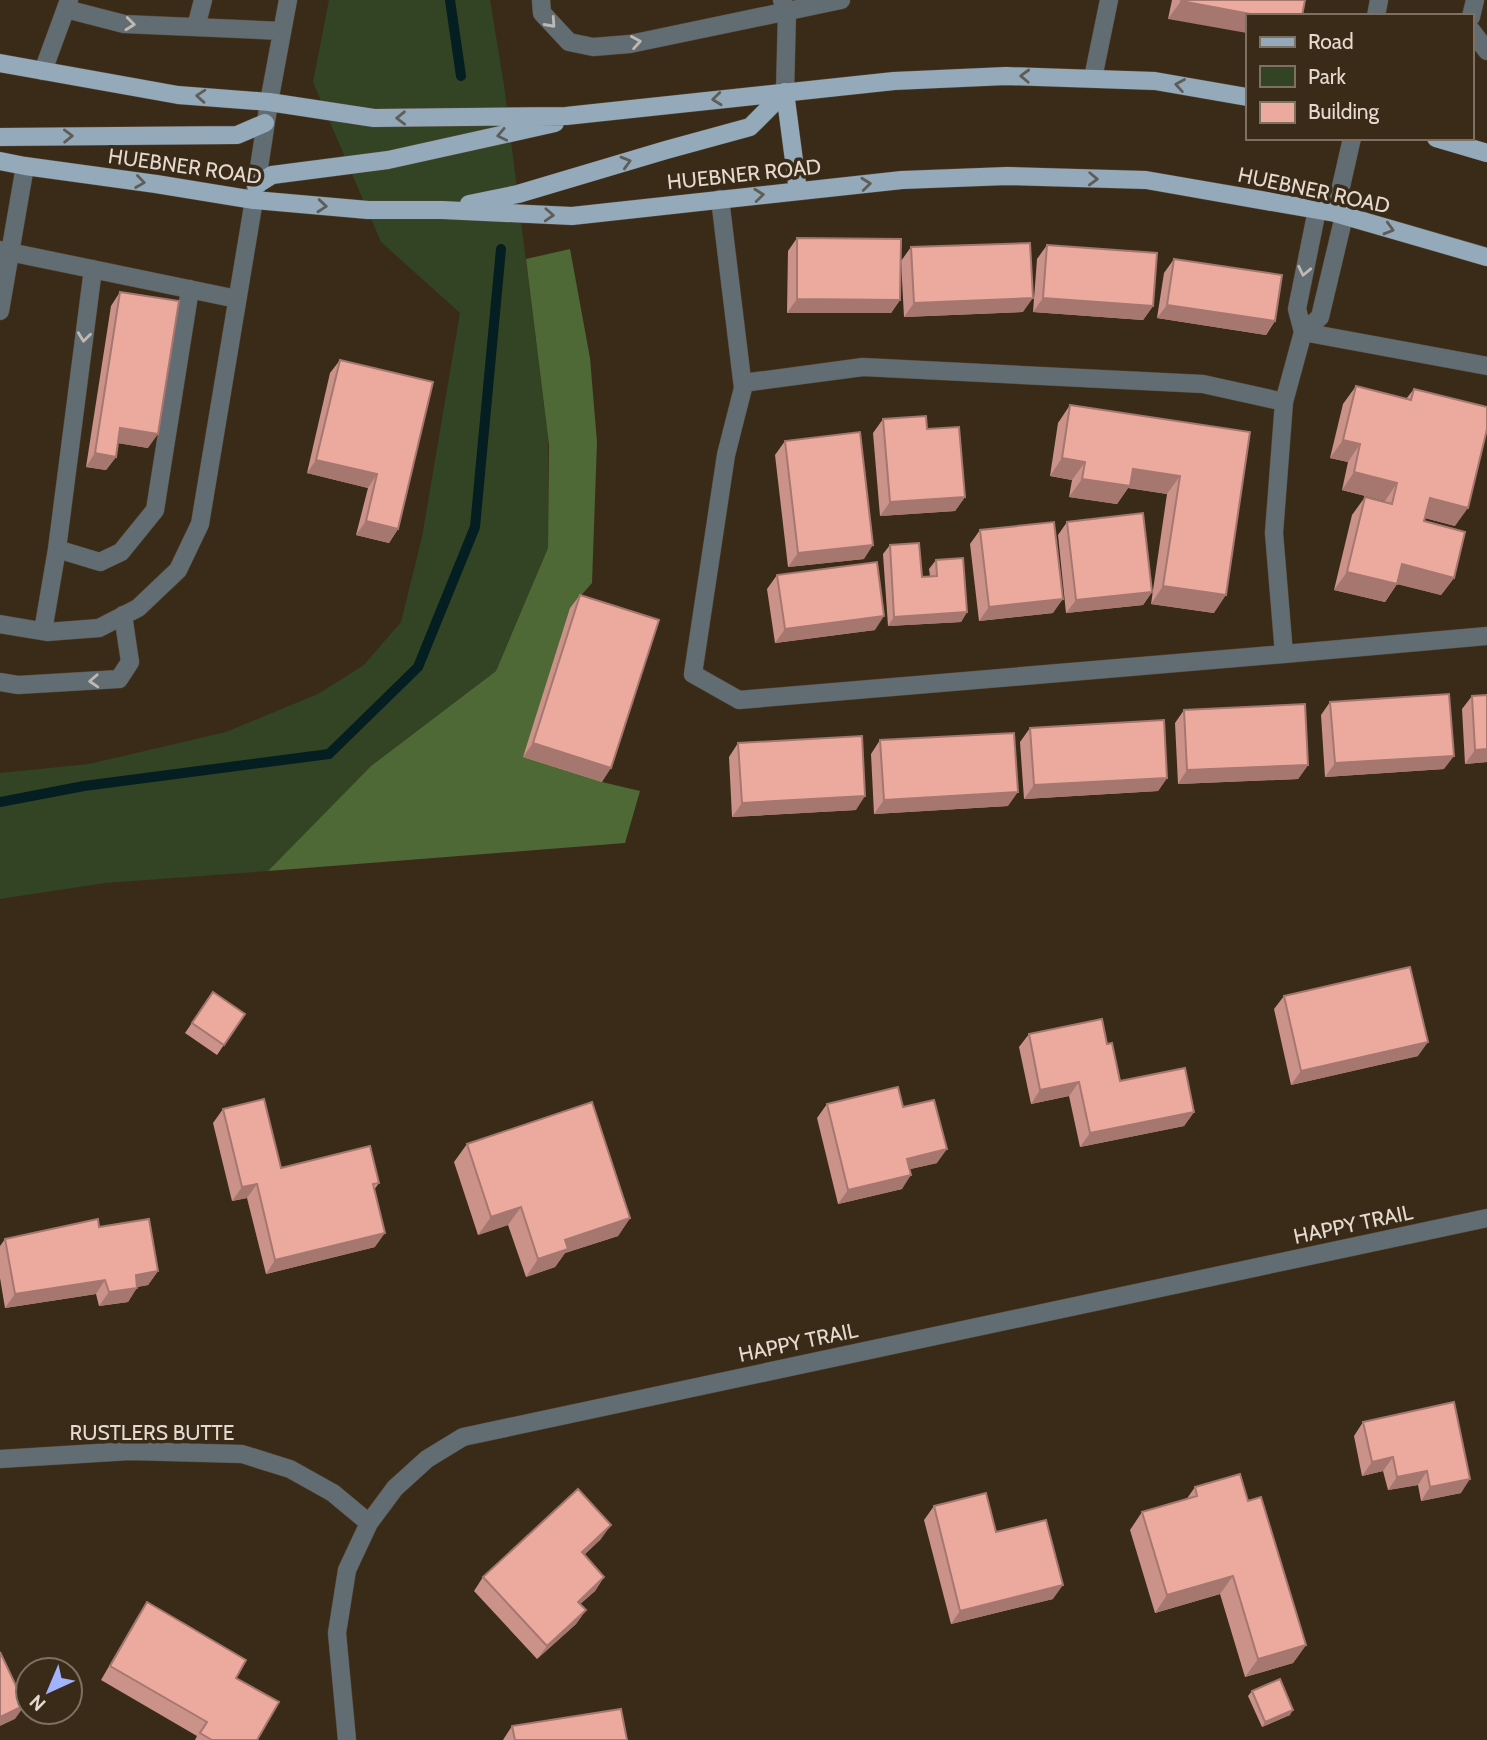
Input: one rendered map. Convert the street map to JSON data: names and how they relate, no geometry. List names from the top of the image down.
{
  "streets": {
    "main road": ["HUEBNER ROAD"],
    "street": ["HAPPY TRAIL", "RUSTLERS BUTTE"]
  },
  "crossings": [
    ["HAPPY TRAIL", "RUSTLERS BUTTE"]
  ],
  "legend": ["Road", "Park", "Building"],
  "north": "bottom left"
}
